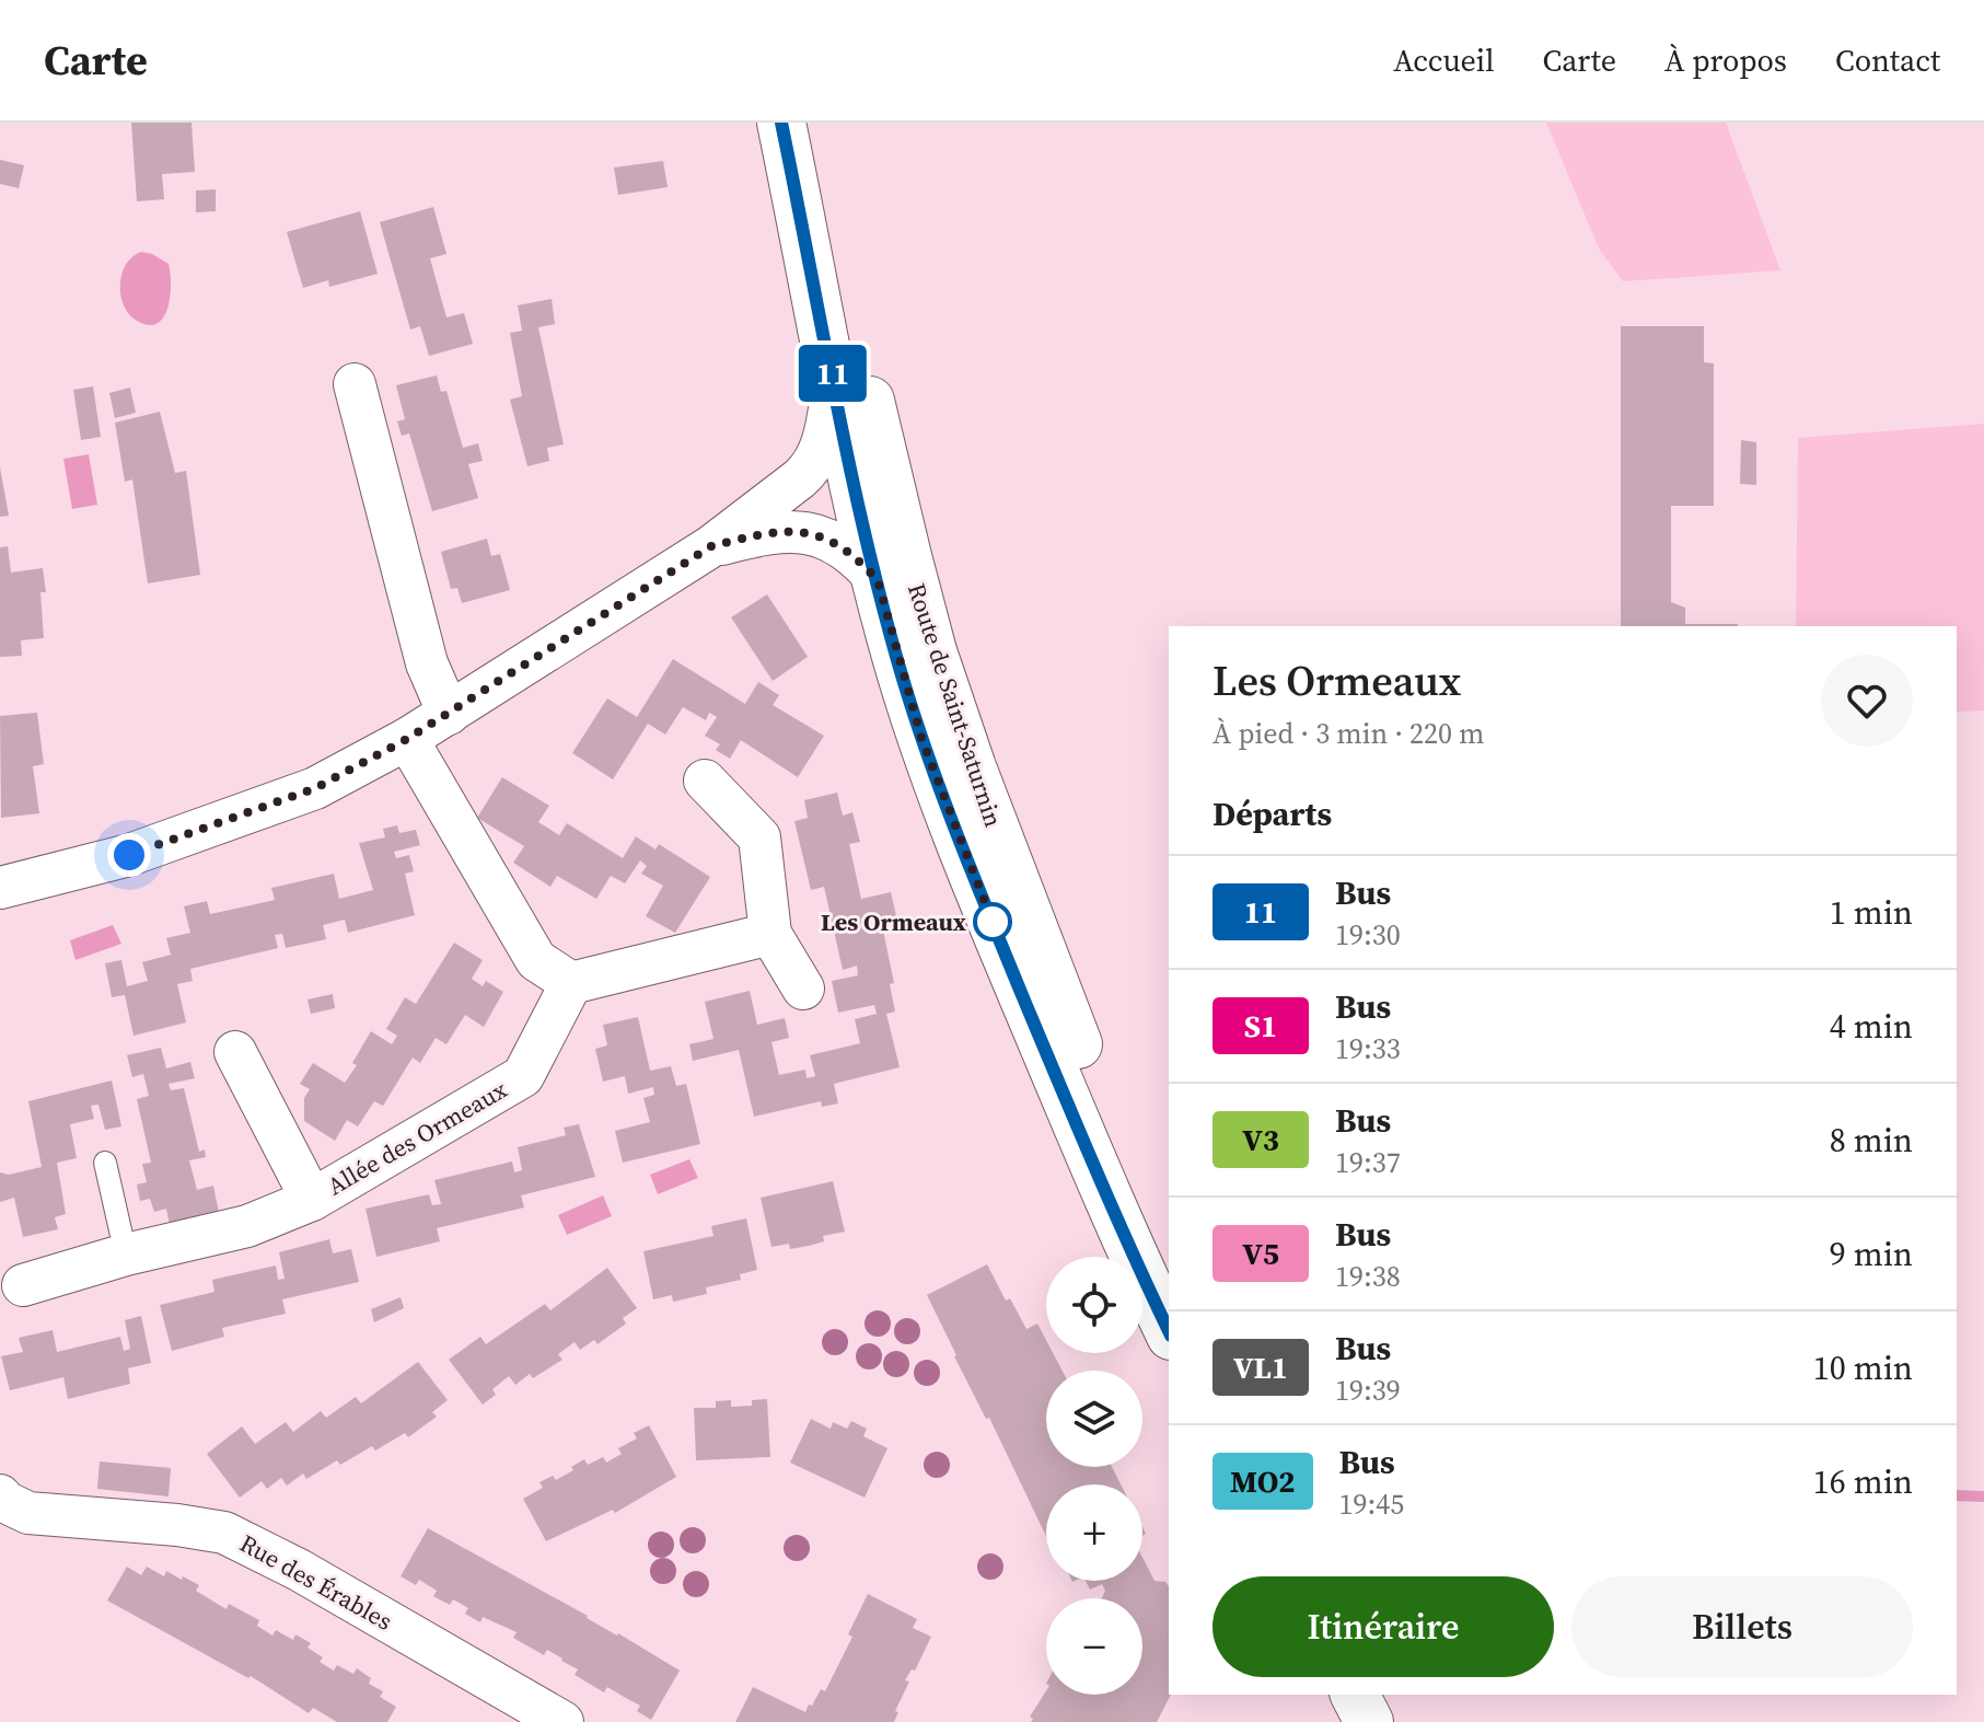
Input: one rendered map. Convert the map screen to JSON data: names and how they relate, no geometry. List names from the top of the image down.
{
  "streets": {
    "main road": ["Route de Saint-Saturnin"],
    "street": ["Allée des Ormeaux", "Rue des Érables"]
  },
  "places": ["Les Ormeaux"],
  "lines": ["bus line 11"],
  "page": {
    "header": "Carte",
    "nav": [
      "Accueil",
      "Carte",
      "À propos",
      "Contact"
    ],
    "on_map": "11",
    "heading": [
      ["Les Ormeaux", "À pied · 3 min · 220 m"],
      "Départs"
    ],
    "list": [
      {
        "mark": "11",
        "name": "Bus",
        "note": "19:30",
        "value": "1 min"
      },
      {
        "mark": "S1",
        "name": "Bus",
        "note": "19:33",
        "value": "4 min"
      },
      {
        "mark": "V3",
        "name": "Bus",
        "note": "19:37",
        "value": "8 min"
      },
      {
        "mark": "V5",
        "name": "Bus",
        "note": "19:38",
        "value": "9 min"
      },
      {
        "mark": "VL1",
        "name": "Bus",
        "note": "19:39",
        "value": "10 min"
      },
      {
        "mark": "MO2",
        "name": "Bus",
        "note": "19:45",
        "value": "16 min"
      }
    ],
    "map_buttons": ["+", "−"],
    "buttons": ["Itinéraire", "Billets"]
  }
}
